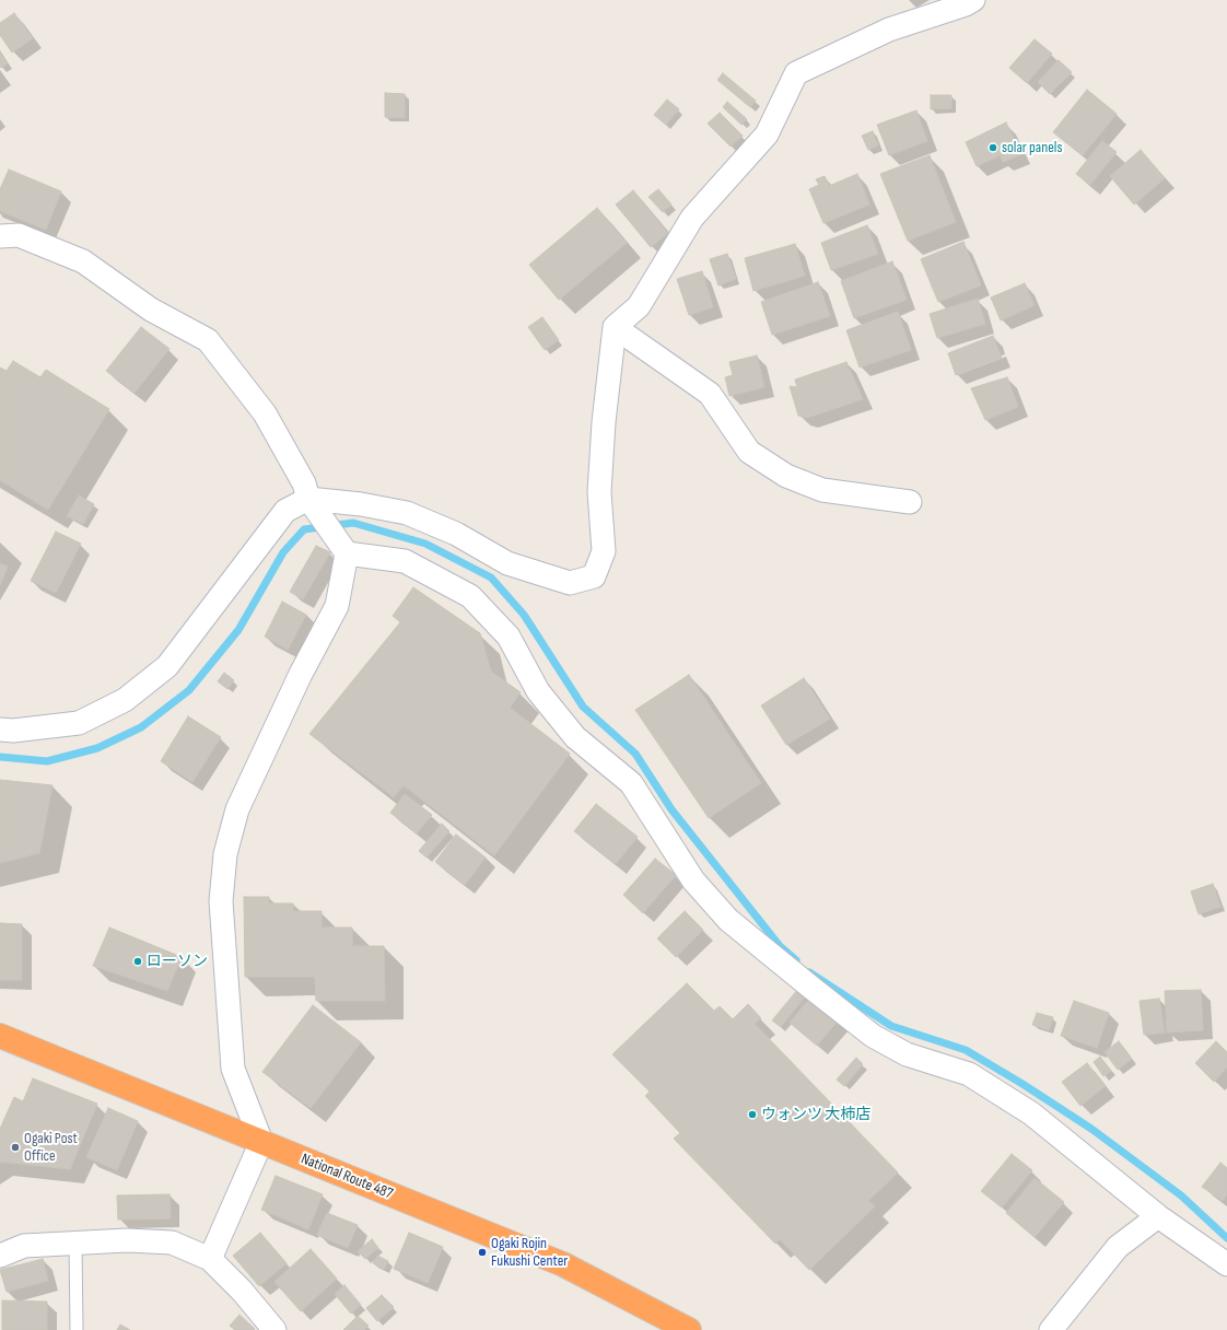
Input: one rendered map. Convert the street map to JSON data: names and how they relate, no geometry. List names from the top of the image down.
{
  "streets": {
    "highway": ["National Route 487"]
  },
  "places": [
    "solar panels",
    "ローソン",
    "ウォンツ 大柿店",
    "Ogaki Post Office",
    "Ogaki Rojin Fukushi Center"
  ]
}
